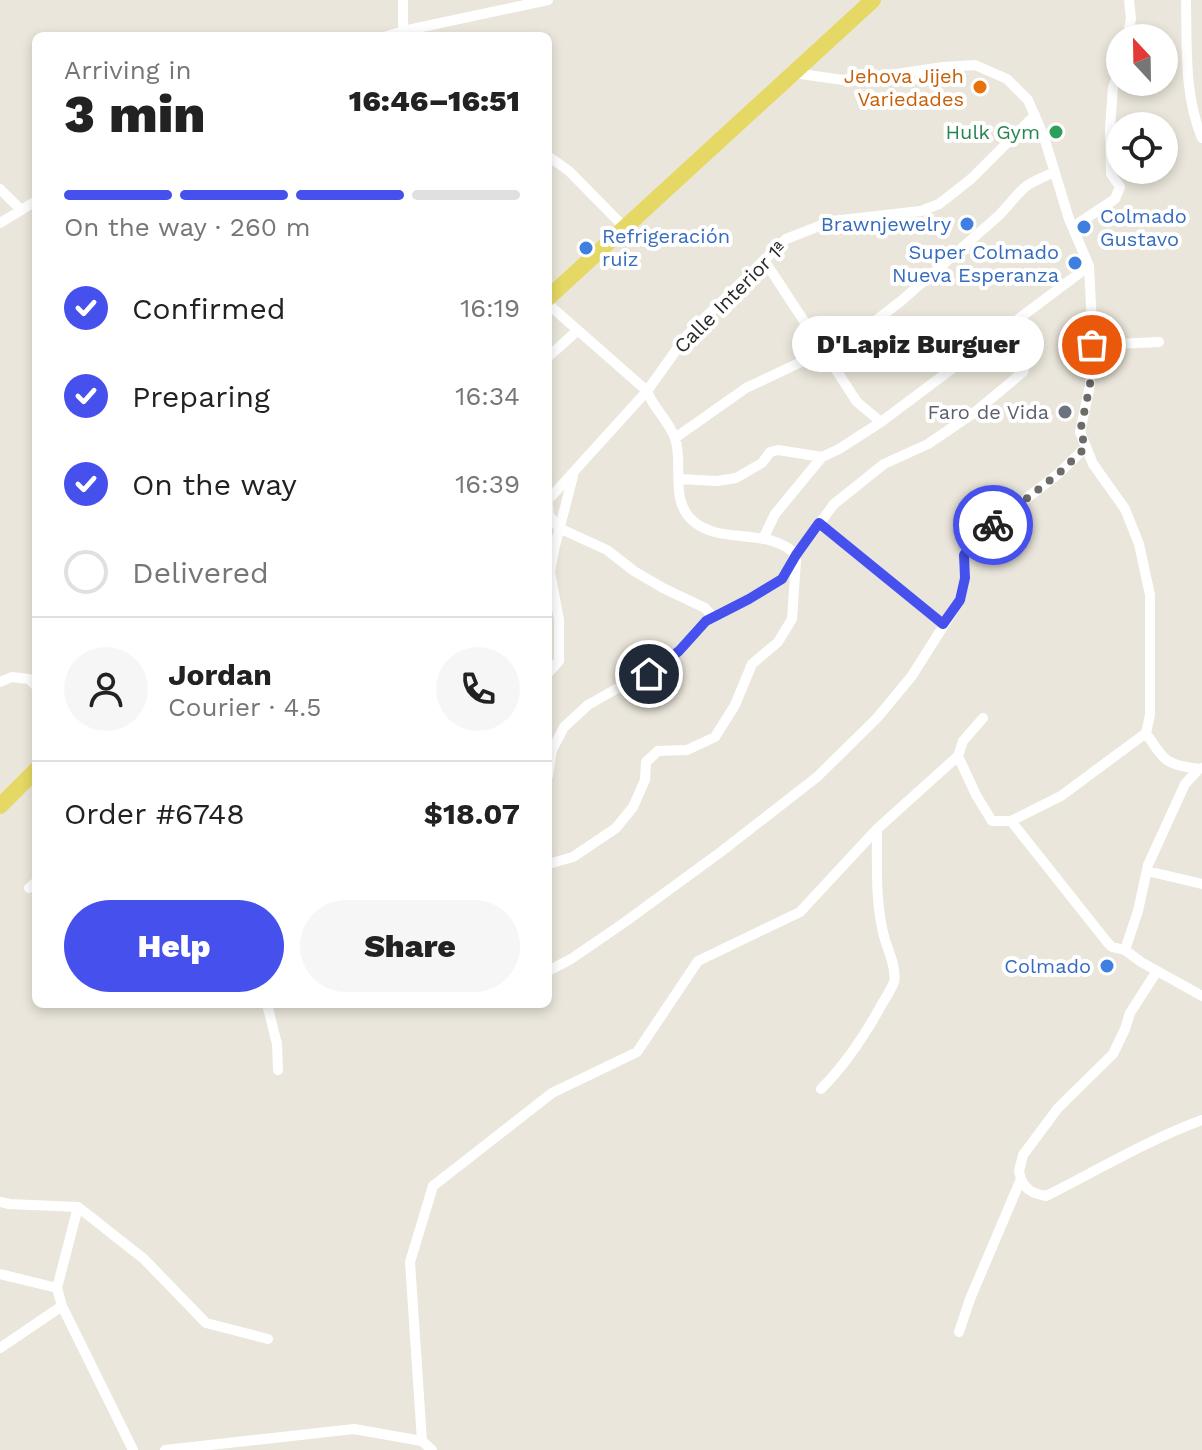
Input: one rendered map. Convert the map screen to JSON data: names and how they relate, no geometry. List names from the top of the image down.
{
  "streets": {
    "street": ["Calle Interior 1ª"]
  },
  "places": [
    "Jehova Jijeh Variedades",
    "Hulk Gym",
    "Brawnjewelry",
    "Colmado Gustavo",
    "Refrigeración ruiz",
    "Super Colmado Nueva Esperanza",
    "D'Lapiz Burguer",
    "Faro de Vida",
    "Colmado"
  ],
  "north": "top",
  "page": {
    "heading": ["3 min", "Arriving in", "16:46–16:51"],
    "panel": [
      "Jordan",
      "Courier · 4.5",
      "Order #6748",
      "$18.07"
    ],
    "bar": "On the way · 260 m",
    "list": [
      ["Confirmed", "16:19"],
      ["Preparing", "16:34"],
      ["On the way", "16:39"],
      "Delivered"
    ],
    "bubble": "D'Lapiz Burguer",
    "buttons": ["Help", "Share"]
  }
}
